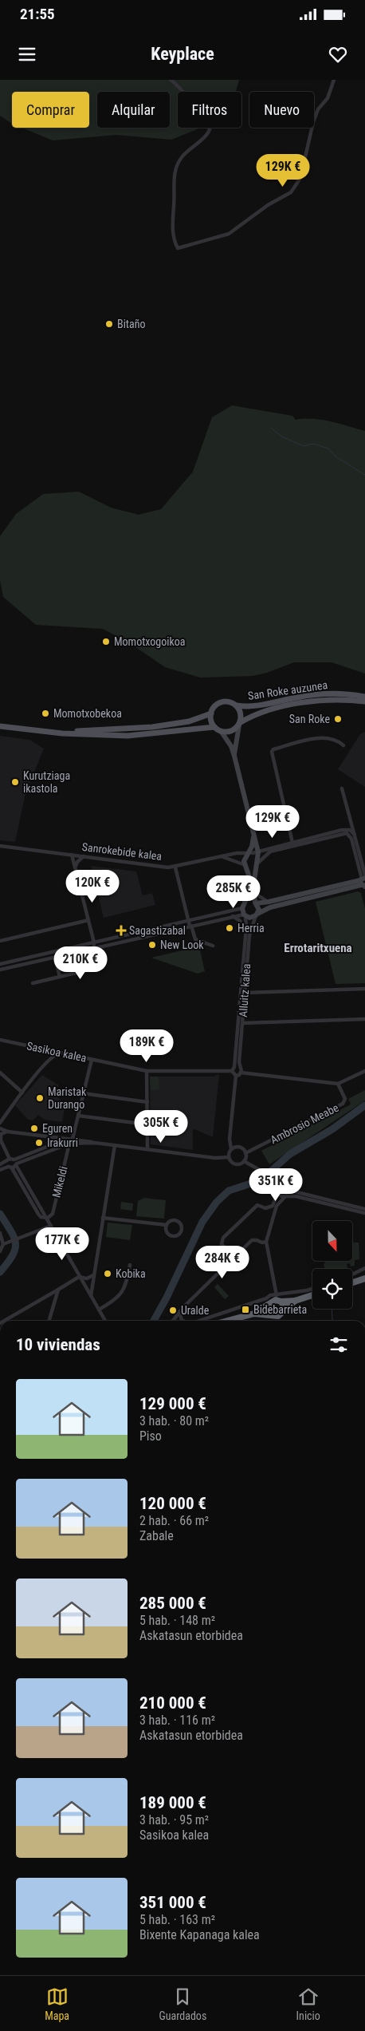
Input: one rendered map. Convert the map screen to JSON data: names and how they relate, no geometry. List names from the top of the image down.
{
  "streets": {
    "main road": ["San Roke auzunea"],
    "street": [
      "Sanrokebide kalea",
      "Alluitz kalea",
      "Sasikoa kalea",
      "Ambrosio Meabe",
      "Mikeldi"
    ]
  },
  "crossings": [
    ["Alluitz kalea", "Sasikoa kalea"]
  ],
  "districts": ["Errotaritxuena"],
  "places": {
    "other": [
      "Bitaño",
      "Momotxogoikoa",
      "Momotxobekoa",
      "San Roke",
      "Kurutziaga ikastola",
      "Herria",
      "New Look",
      "Maristak Durango",
      "Eguren",
      "Irakurri",
      "Kobika",
      "Uralde"
    ],
    "health": ["Sagastizabal"],
    "transit": ["Bidebarrieta"]
  },
  "north": "bottom",
  "page": {
    "status": "21:55",
    "header": "Keyplace",
    "chip": [
      "Comprar",
      "Alquilar",
      "Filtros",
      "Nuevo"
    ],
    "price": [
      "129K €",
      "129K €",
      "120K €",
      "285K €",
      "210K €",
      "189K €",
      "305K €",
      "351K €",
      "177K €",
      "284K €"
    ],
    "heading": "10 viviendas",
    "list": [
      {
        "name": "129 000 €",
        "note": "3 hab. · 80 m² · Piso"
      },
      {
        "name": "120 000 €",
        "note": "2 hab. · 66 m² · Zabale"
      },
      {
        "name": "285 000 €",
        "note": "5 hab. · 148 m² · Askatasun etorbidea"
      },
      {
        "name": "210 000 €",
        "note": "3 hab. · 116 m² · Askatasun etorbidea"
      },
      {
        "name": "189 000 €",
        "note": "3 hab. · 95 m² · Sasikoa kalea"
      },
      {
        "name": "351 000 €",
        "note": "5 hab. · 163 m² · Bixente Kapanaga kalea"
      }
    ],
    "tabs": ["Mapa", "Guardados", "Inicio"]
  }
}
